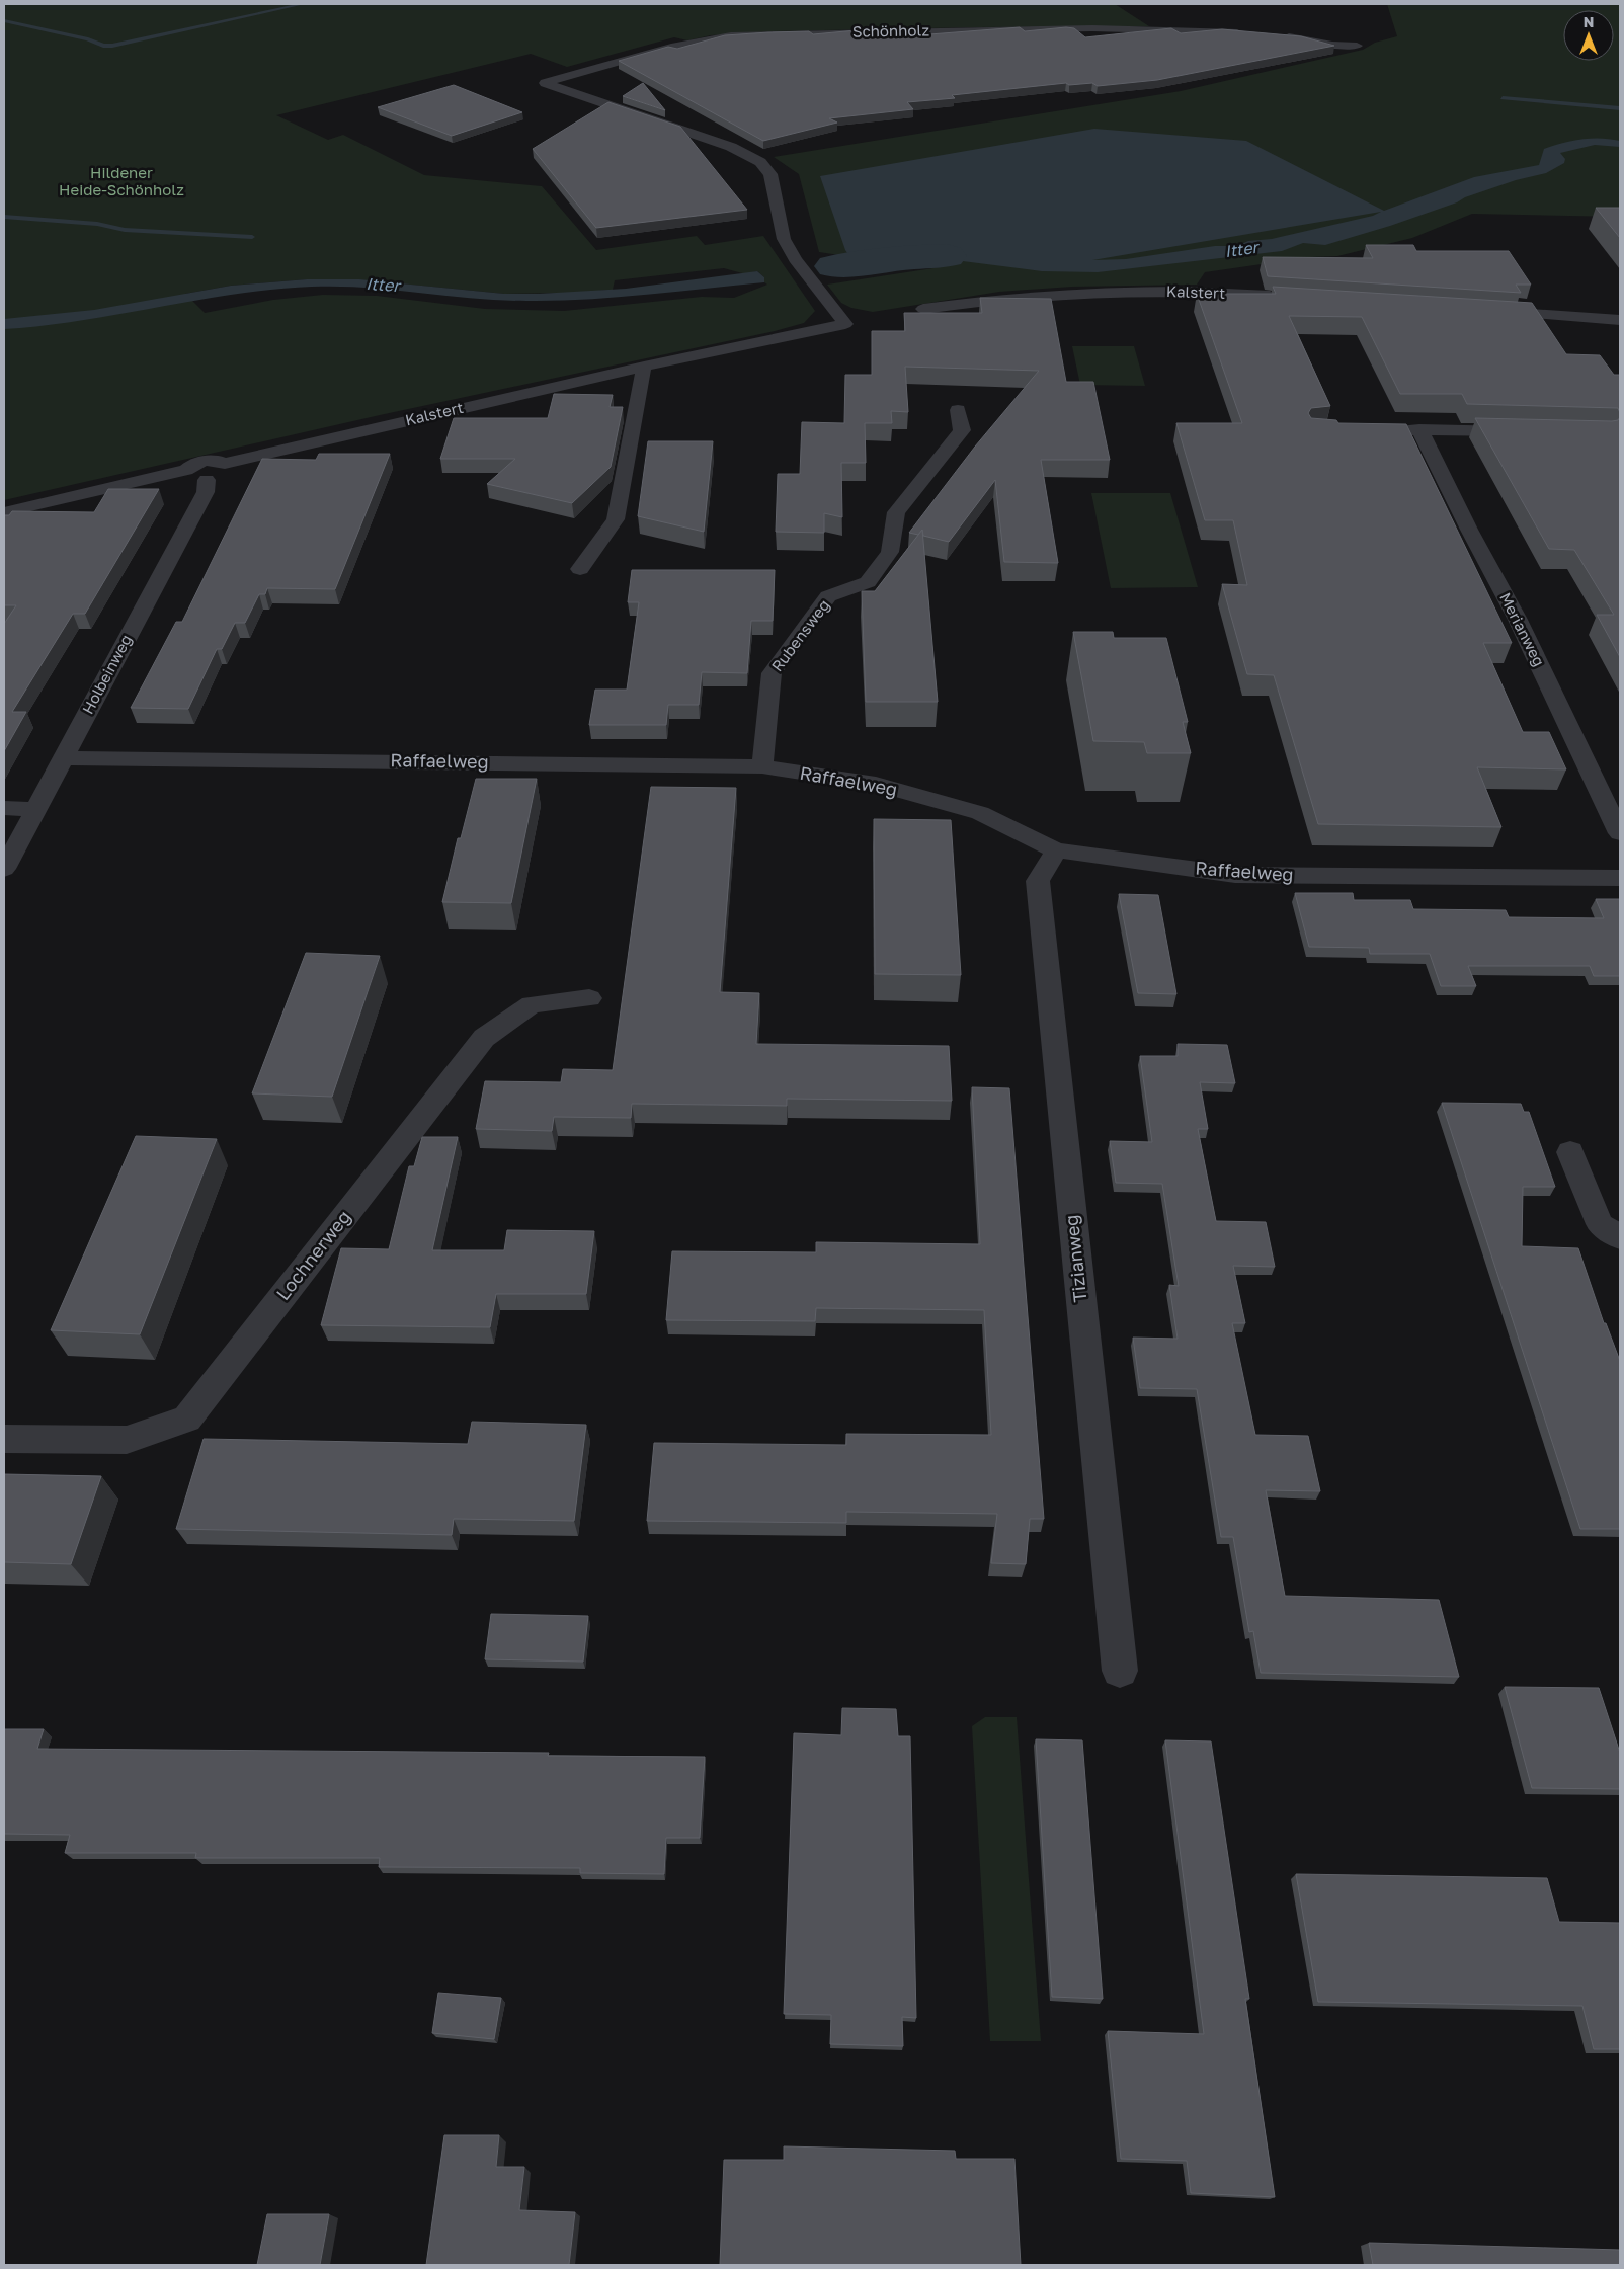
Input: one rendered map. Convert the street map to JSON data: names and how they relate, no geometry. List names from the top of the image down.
{
  "streets": {
    "street": [
      "Schönholz",
      "Kalstert",
      "Merianweg",
      "Rubensweg",
      "Holbeinweg",
      "Raffaelweg",
      "Lochnerweg",
      "Tizianweg"
    ]
  },
  "crossings": [
    ["Schönholz", "Kalstert"],
    ["Rubensweg", "Raffaelweg"],
    ["Holbeinweg", "Raffaelweg"],
    ["Raffaelweg", "Tizianweg"]
  ],
  "water": ["Itter"],
  "parks": ["Hildener Heide-Schönholz"],
  "north": "top"
}
